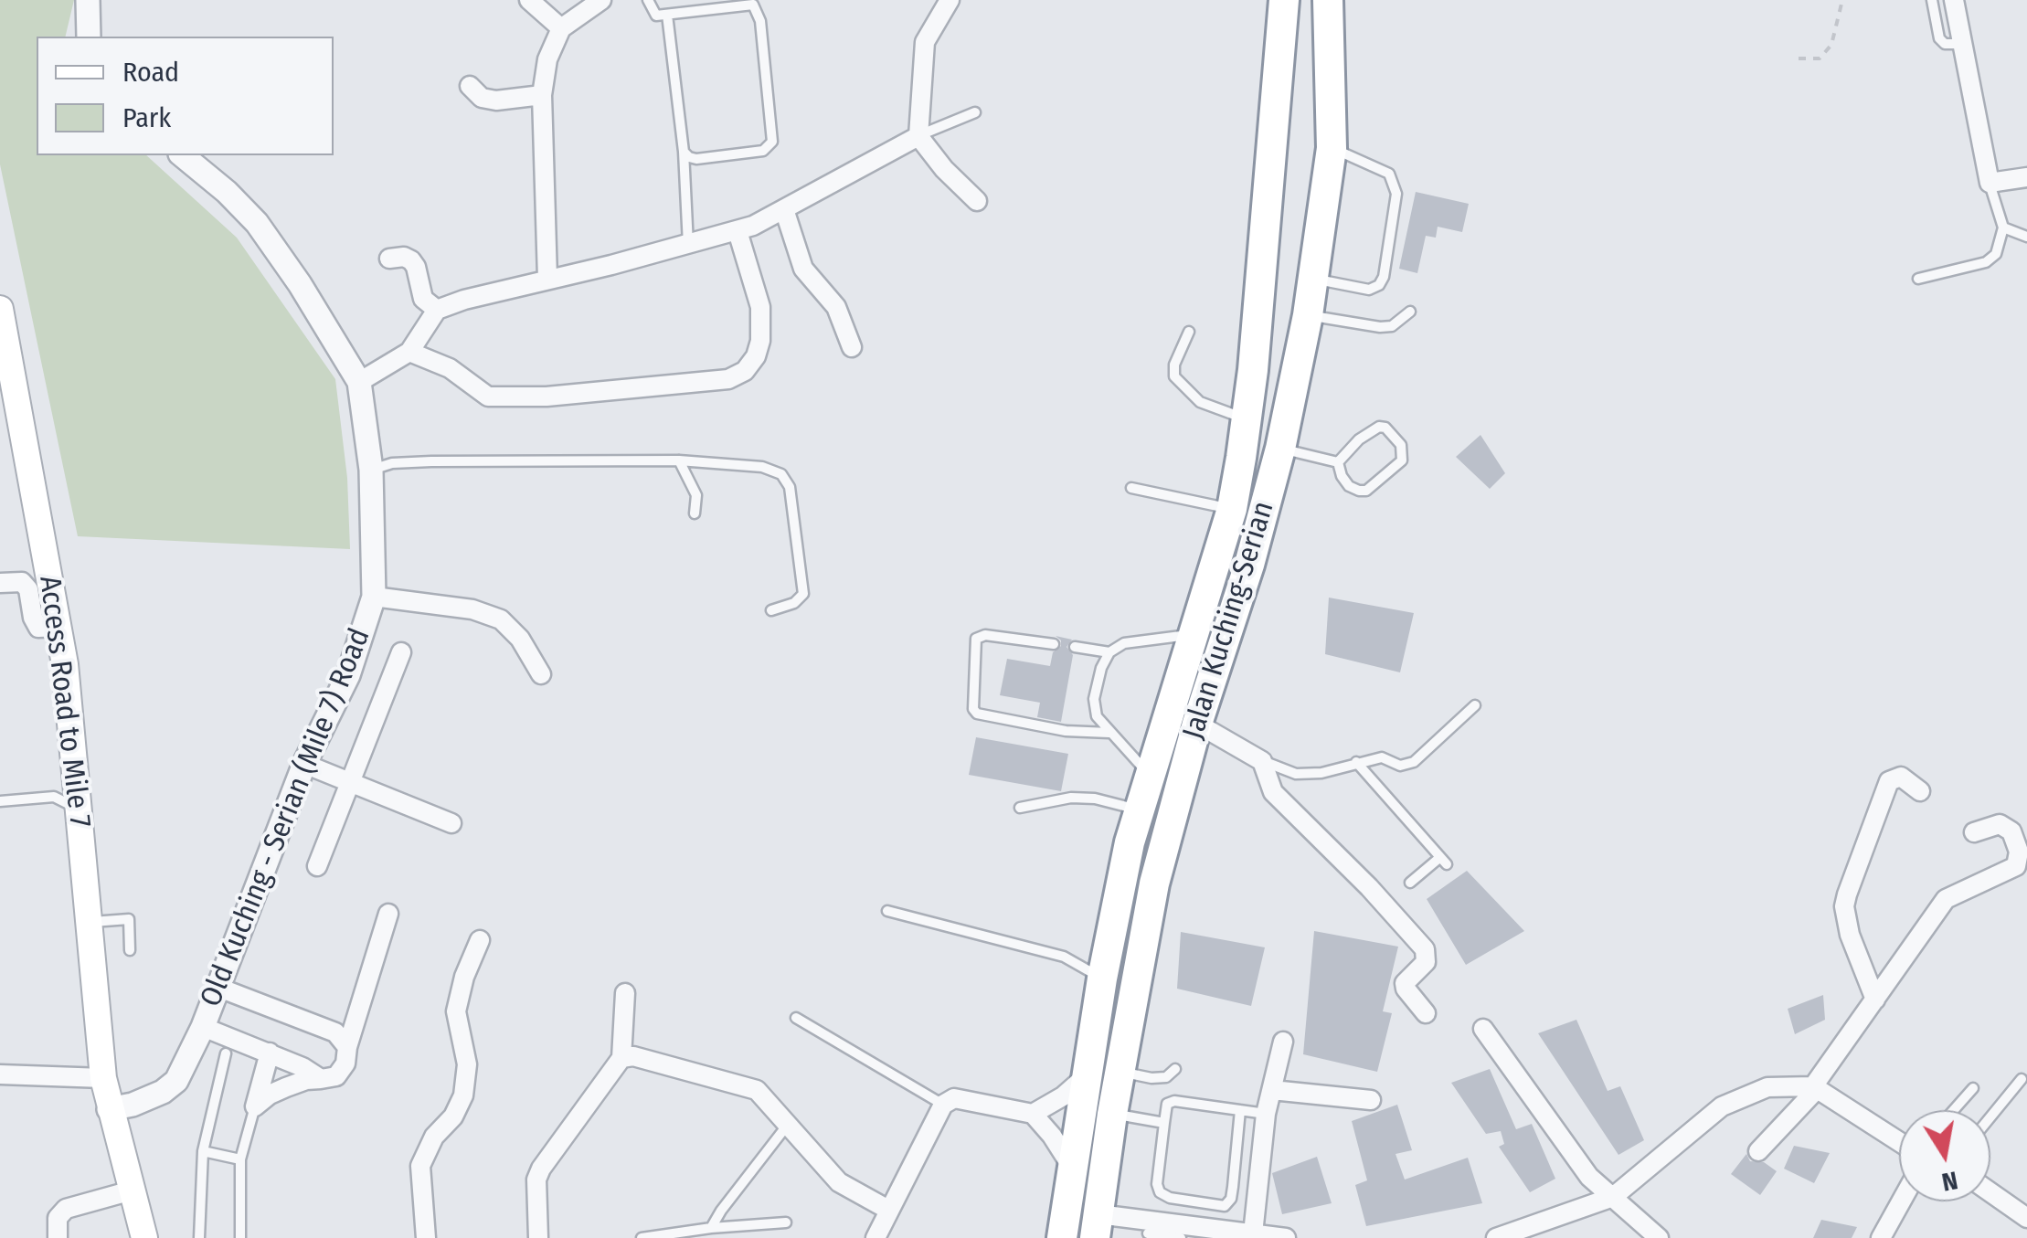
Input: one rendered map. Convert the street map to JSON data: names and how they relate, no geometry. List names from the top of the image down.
{
  "streets": {
    "highway": ["Jalan Kuching-Serian"],
    "main road": ["Access Road to Mile 7"],
    "street": ["Old Kuching - Serian (Mile 7) Road"]
  },
  "crossings": [
    ["Access Road to Mile 7", "Old Kuching - Serian (Mile 7) Road"]
  ],
  "legend": ["Road", "Park"],
  "north": "bottom"
}
